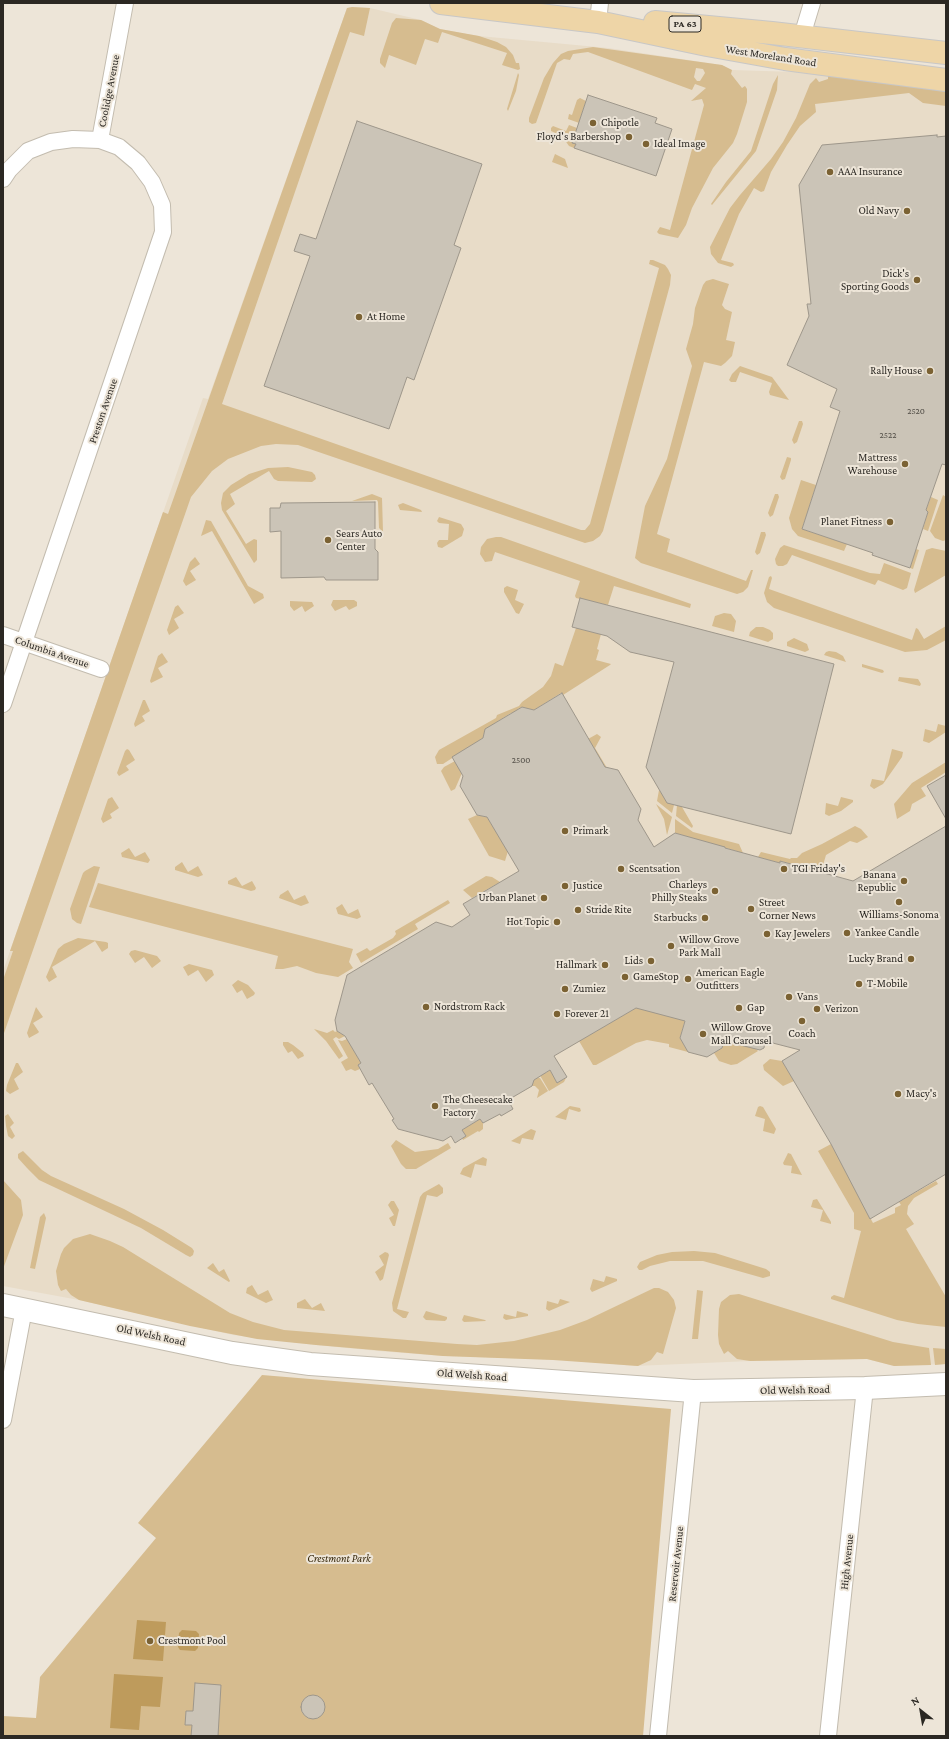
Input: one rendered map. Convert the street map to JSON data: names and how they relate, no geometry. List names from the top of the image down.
{
  "streets": {
    "main road": ["PA 63", "West Moreland Road"],
    "street": [
      "Coolidge Avenue",
      "Preston Avenue",
      "Columbia Avenue",
      "Old Welsh Road",
      "High Avenue",
      "Reservoir Avenue"
    ]
  },
  "crossings": [
    ["Coolidge Avenue", "Preston Avenue"],
    ["Preston Avenue", "Columbia Avenue"],
    ["Old Welsh Road", "High Avenue"],
    ["Old Welsh Road", "Reservoir Avenue"]
  ],
  "parks": ["Crestmont Park"],
  "places": [
    "Chipotle",
    "Floyd's Barbershop",
    "Ideal Image",
    "AAA Insurance",
    "Old Navy",
    "Dick's Sporting Goods",
    "At Home",
    "Rally House",
    "Mattress Warehouse",
    "Planet Fitness",
    "Sears Auto Center",
    "Primark",
    "Scentsation",
    "TGI Friday's",
    "Banana Republic",
    "Justice",
    "Charleys Philly Steaks",
    "Urban Planet",
    "Williams-Sonoma",
    "Street Corner News",
    "Stride Rite",
    "Starbucks",
    "Hot Topic",
    "Yankee Candle",
    "Kay Jewelers",
    "Willow Grove Park Mall",
    "Lucky Brand",
    "Lids",
    "Hallmark",
    "GameStop",
    "American Eagle Outfitters",
    "T-Mobile",
    "Zumiez",
    "Vans",
    "Nordstrom Rack",
    "Gap",
    "Verizon",
    "Forever 21",
    "Coach",
    "Willow Grove Mall Carousel",
    "Macy's",
    "The Cheesecake Factory",
    "Crestmont Pool"
  ],
  "house_numbers": ["2520", "2522", "2500"],
  "north": "top left"
}
